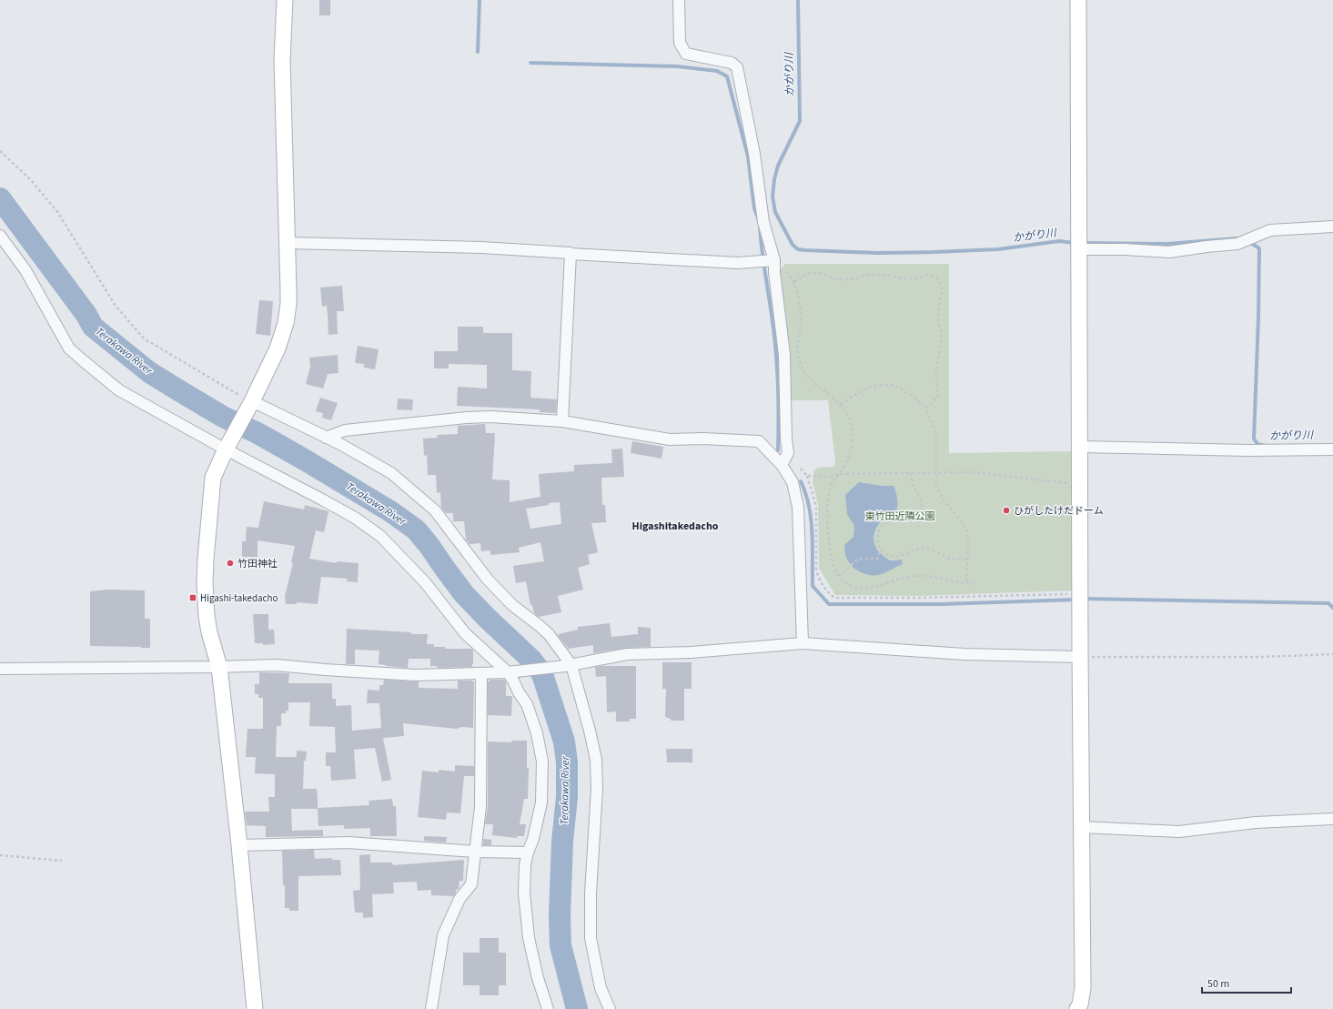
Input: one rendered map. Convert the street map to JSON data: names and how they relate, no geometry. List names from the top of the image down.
{
  "districts": ["Higashitakedacho"],
  "water": ["かがり川", "Terakawa River"],
  "parks": ["東竹田近隣公園"],
  "places": {
    "other": ["ひがしたけだドーム", "竹田神社"],
    "transit": ["Higashi-takedacho"]
  },
  "scale_bar": "50 m"
}
